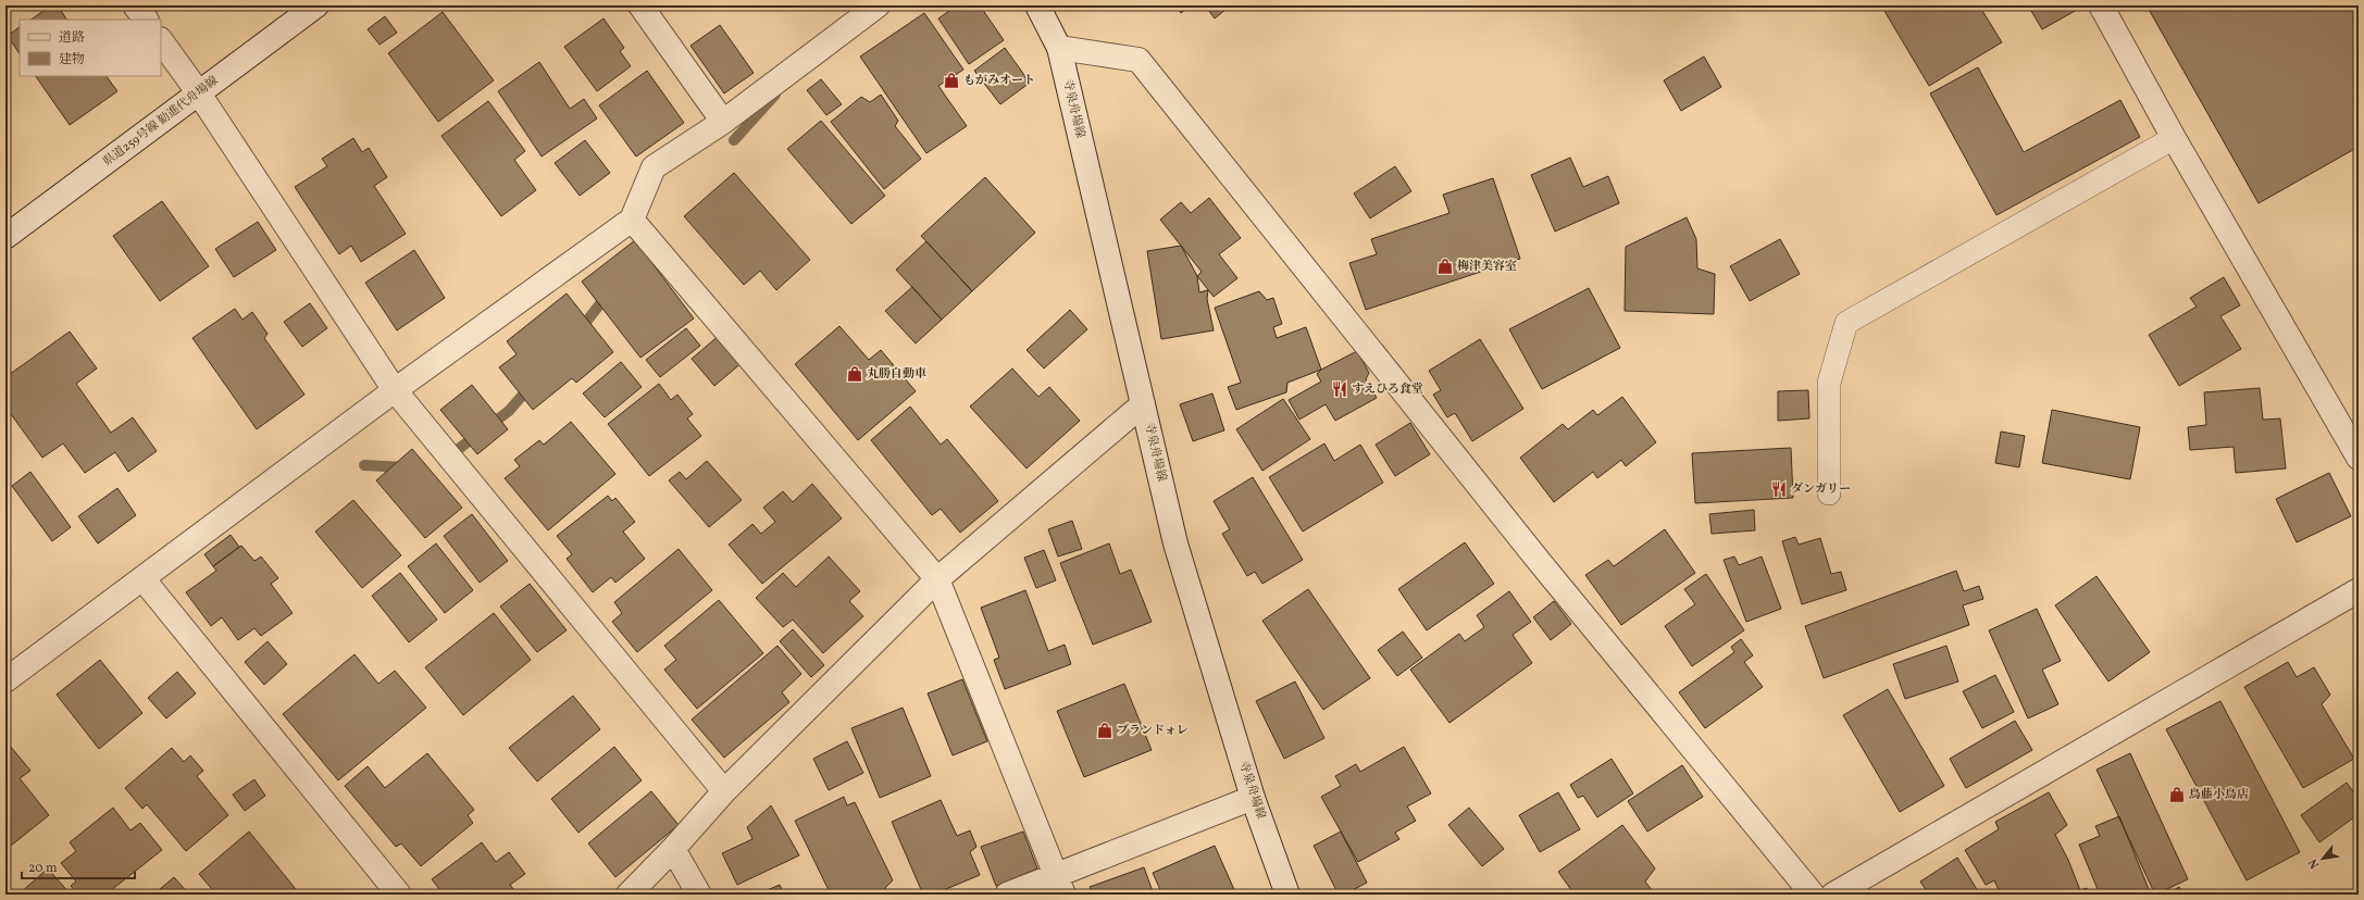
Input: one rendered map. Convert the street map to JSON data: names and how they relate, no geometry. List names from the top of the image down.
{
  "streets": {
    "street": ["寺泉舟場線", "県道259号線 勧進代舟場線"]
  },
  "places": {
    "shop": [
      "もがみオート",
      "梅津美容室",
      "丸勝自動車",
      "ブランドォレ",
      "鳥藤小鳥店"
    ],
    "restaurant": ["すえひろ食堂", "ダンガリー"]
  },
  "legend": ["道路", "建物"],
  "scale_bar": "20 m",
  "north": "bottom left"
}
